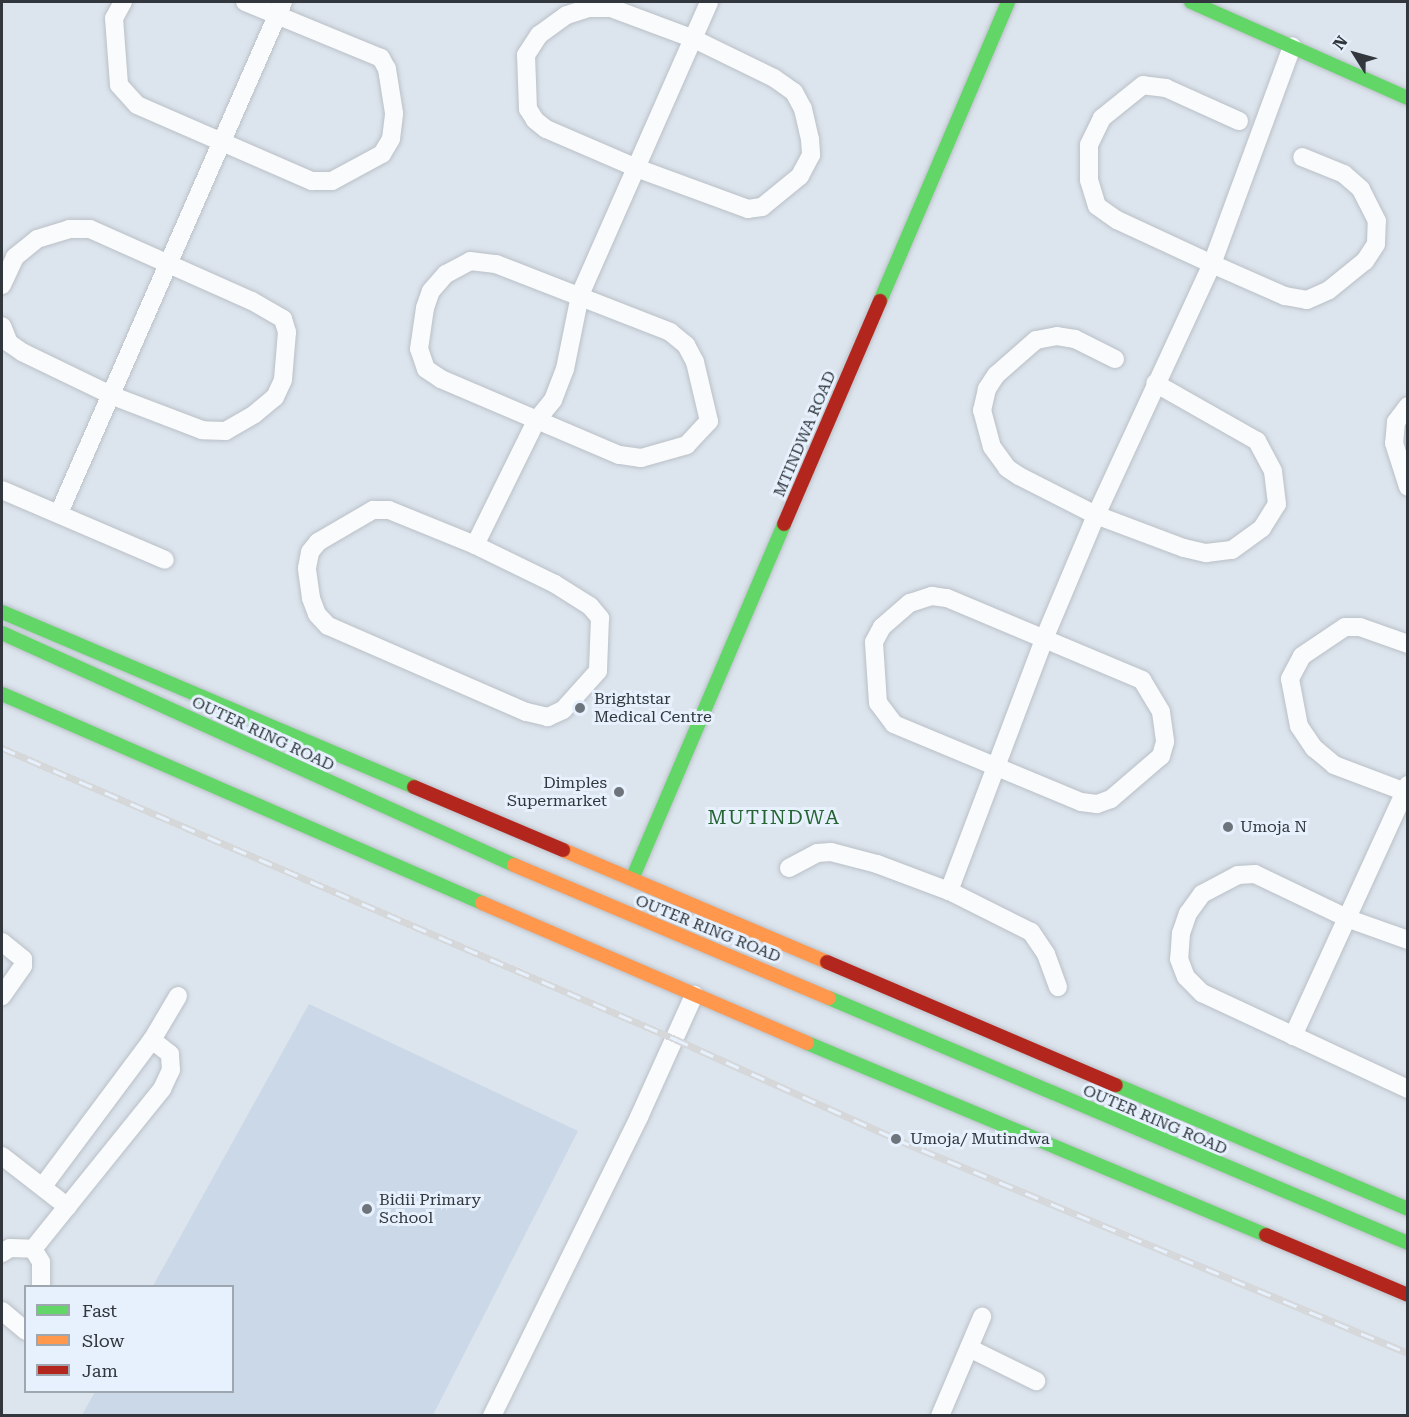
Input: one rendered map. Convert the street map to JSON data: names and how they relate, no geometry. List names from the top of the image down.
{
  "streets": {
    "main road": ["MTINDWA ROAD", "OUTER RING ROAD"]
  },
  "districts": ["MUTINDWA"],
  "places": [
    "Brightstar Medical Centre",
    "Dimples Supermarket",
    "Umoja N",
    "Umoja/ Mutindwa",
    "Bidii Primary School"
  ],
  "legend": ["Fast", "Slow", "Jam"],
  "north": "top left"
}
